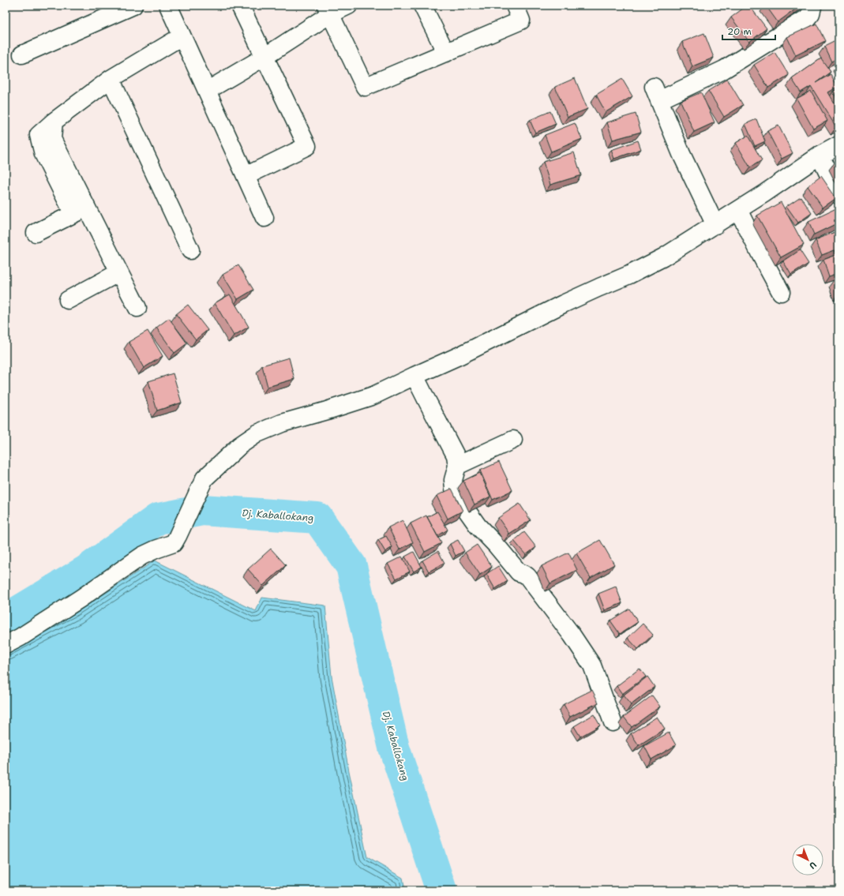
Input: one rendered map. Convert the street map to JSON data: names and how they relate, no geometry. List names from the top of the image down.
{
  "water": ["Dj. Kaballokang"],
  "scale_bar": "20 m",
  "north": "bottom right"
}
